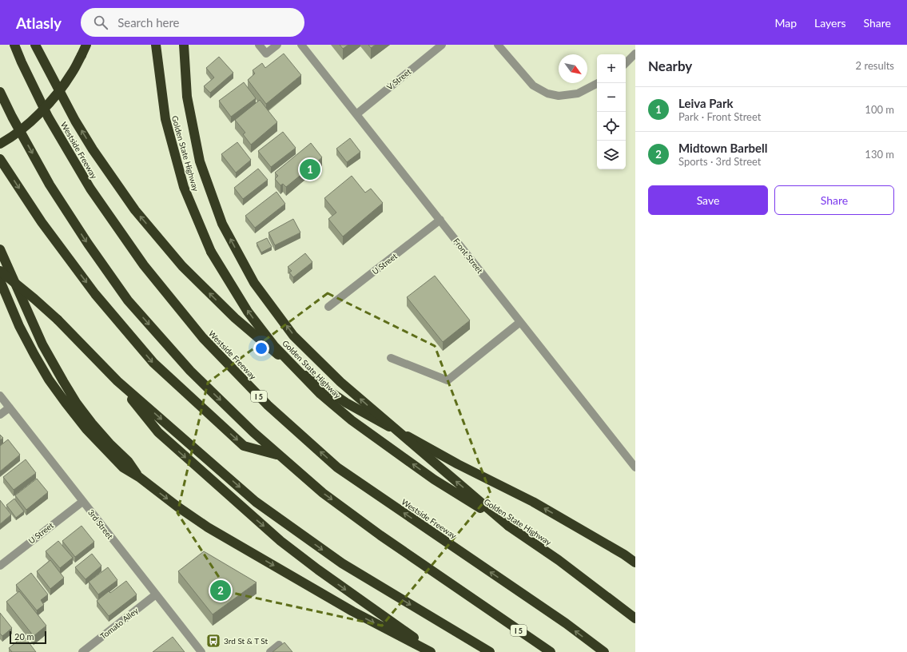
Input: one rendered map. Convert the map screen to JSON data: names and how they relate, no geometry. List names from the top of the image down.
{
  "streets": {
    "highway": ["Westside Freeway", "Golden State Highway", "I 5"],
    "street": [
      "V Street",
      "Front Street",
      "U Street",
      "3rd Street",
      "Tomato Alley"
    ]
  },
  "crossings": [
    ["V Street", "Front Street"],
    ["Front Street", "U Street"],
    ["U Street", "3rd Street"],
    ["3rd Street", "Tomato Alley"]
  ],
  "places": {
    "bus stop": ["3rd St & T St"]
  },
  "scale_bar": "20 m",
  "north": "bottom right",
  "page": {
    "header": "Atlasly",
    "search": "Search here",
    "nav": ["Map", "Layers", "Share"],
    "heading": ["Nearby", "2 results"],
    "map_buttons": ["+", "−"],
    "list": [
      {
        "mark": "1",
        "name": "Leiva Park",
        "note": "Park · Front Street",
        "value": "100 m"
      },
      {
        "mark": "2",
        "name": "Midtown Barbell",
        "note": "Sports · 3rd Street",
        "value": "130 m"
      }
    ],
    "pins": ["1", "2"],
    "buttons": ["Save", "Share"],
    "scale": "20 m"
  }
}
